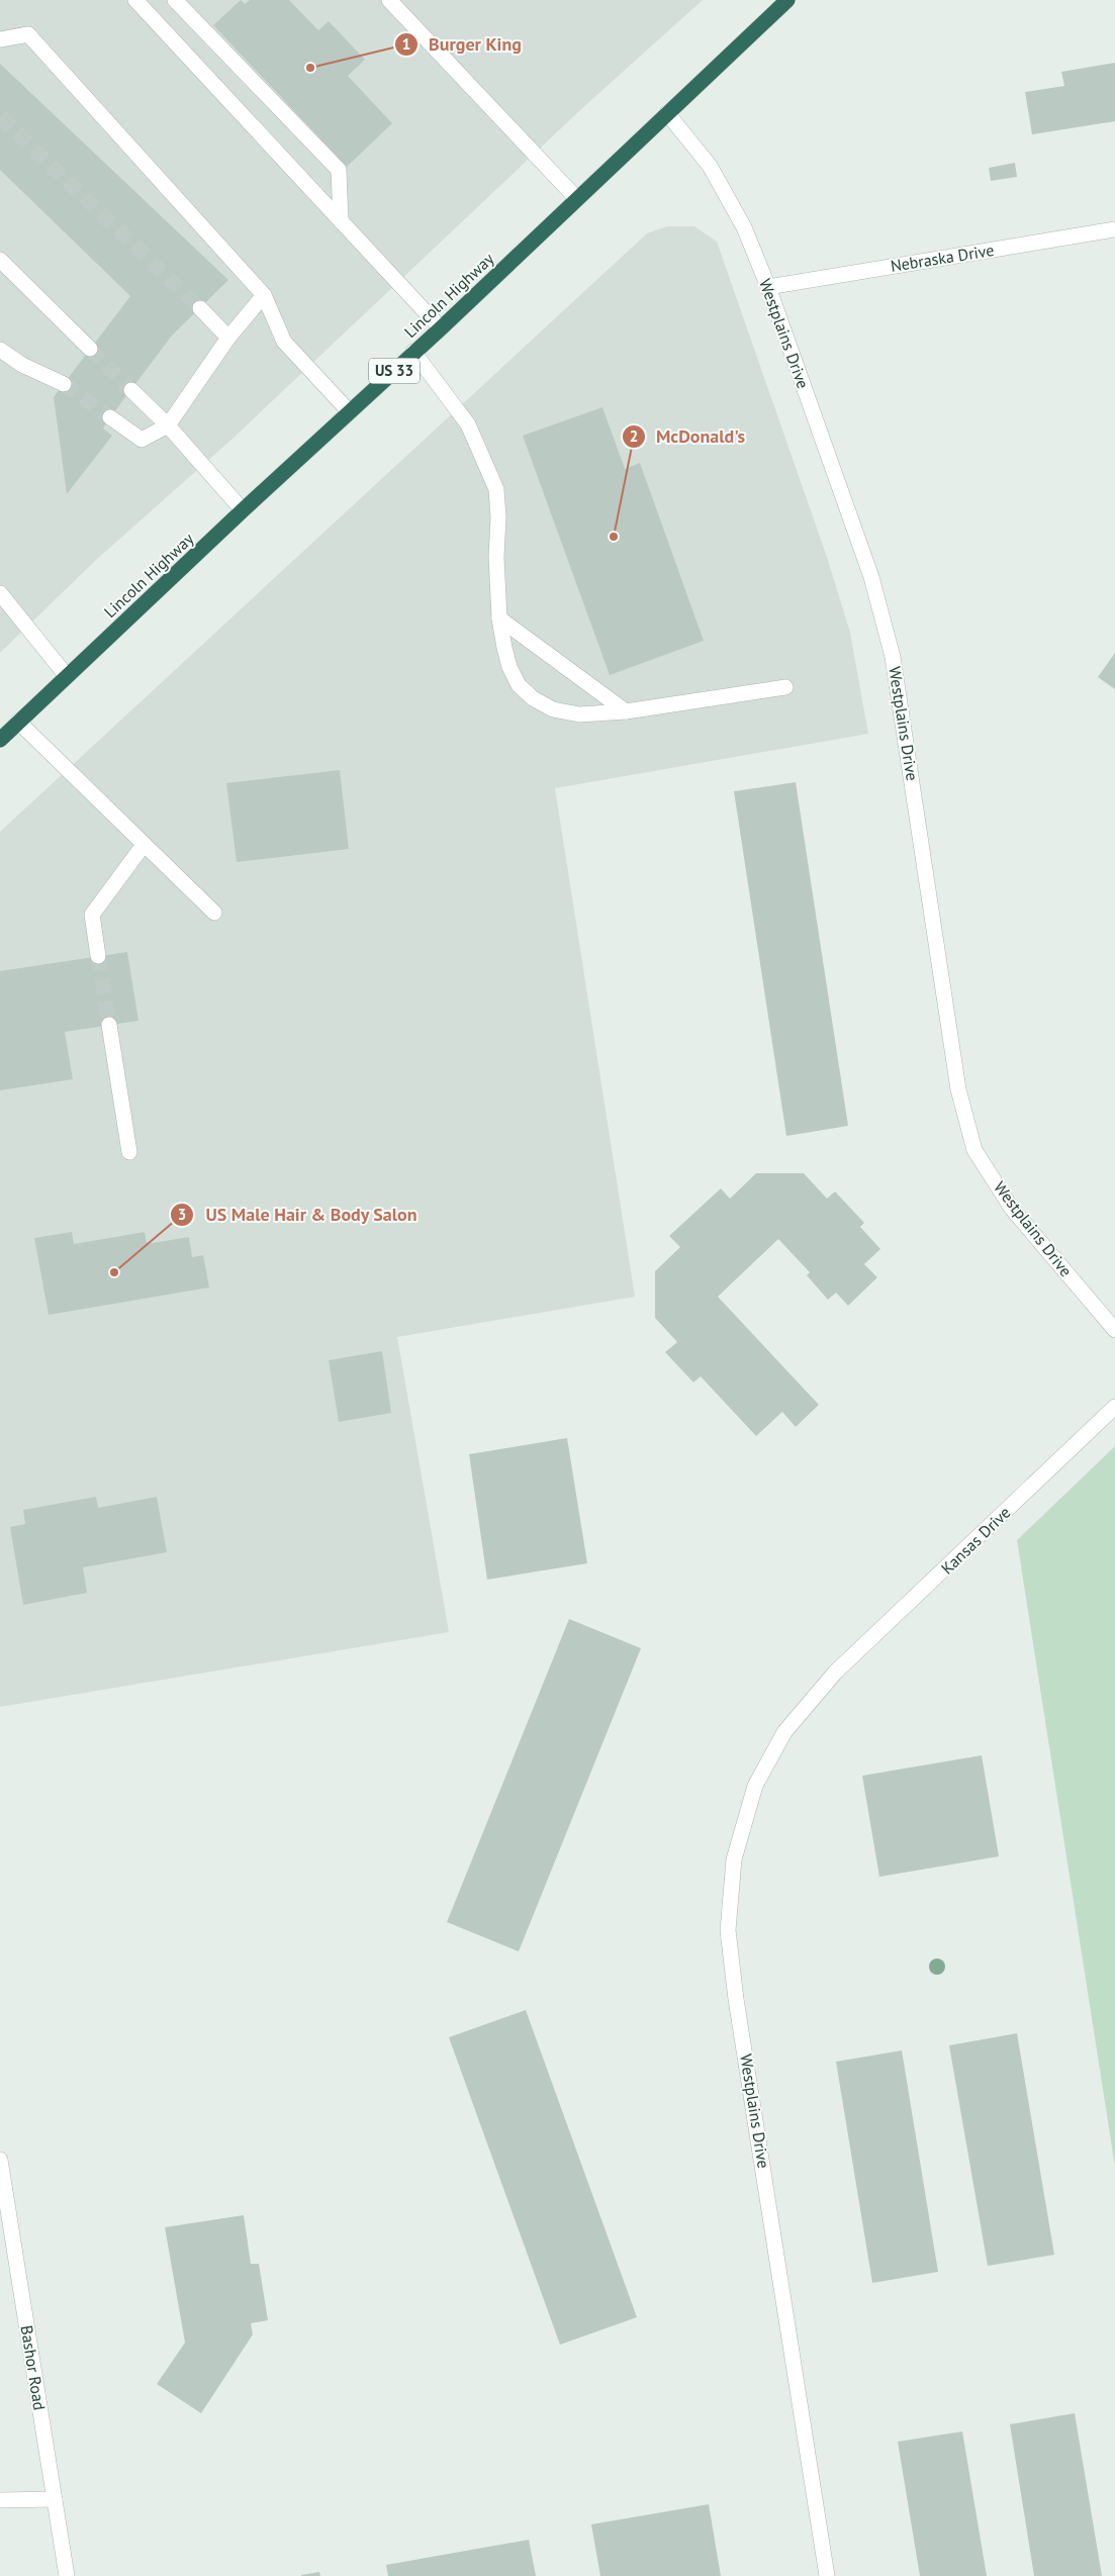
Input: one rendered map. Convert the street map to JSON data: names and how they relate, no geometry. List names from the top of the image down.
{
  "streets": {
    "highway": ["Lincoln Highway", "US 33"],
    "street": [
      "Nebraska Drive",
      "Westplains Drive",
      "Kansas Drive",
      "Bashor Road"
    ]
  },
  "crossings": [
    ["Nebraska Drive", "Westplains Drive"],
    ["Lincoln Highway", "Westplains Drive"],
    ["Westplains Drive", "Kansas Drive"]
  ],
  "places": ["Burger King", "McDonald's", "US Male Hair & Body Salon"]
}
